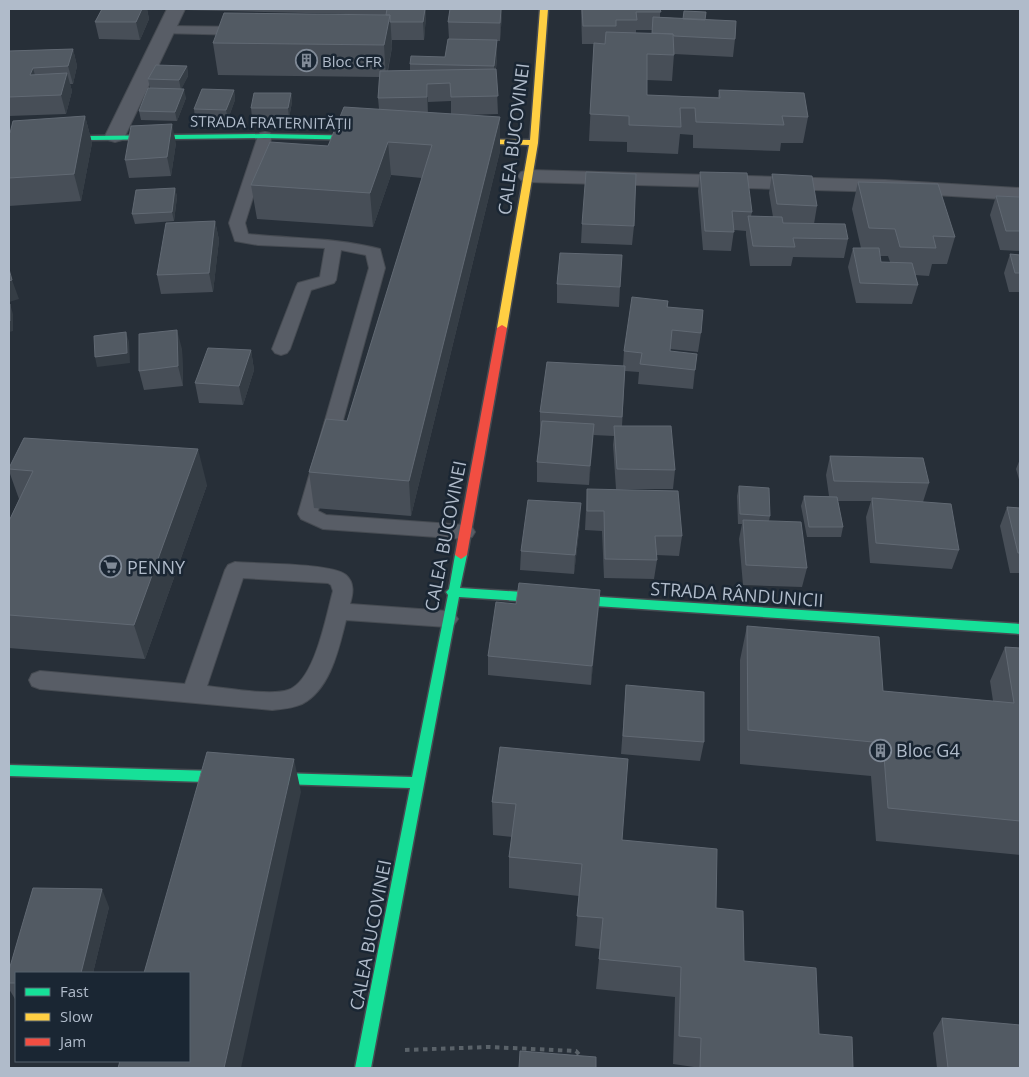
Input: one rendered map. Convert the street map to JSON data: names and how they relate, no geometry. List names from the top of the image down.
{
  "streets": {
    "main road": ["STRADA FRATERNITĂȚII", "CALEA BUCOVINEI", "STRADA RÂNDUNICII"]
  },
  "crossings": [
    ["CALEA BUCOVINEI", "STRADA RÂNDUNICII"]
  ],
  "places": {
    "building": ["Bloc CFR", "Bloc G4"],
    "supermarket": ["PENNY"]
  },
  "legend": ["Fast", "Slow", "Jam"]
}
